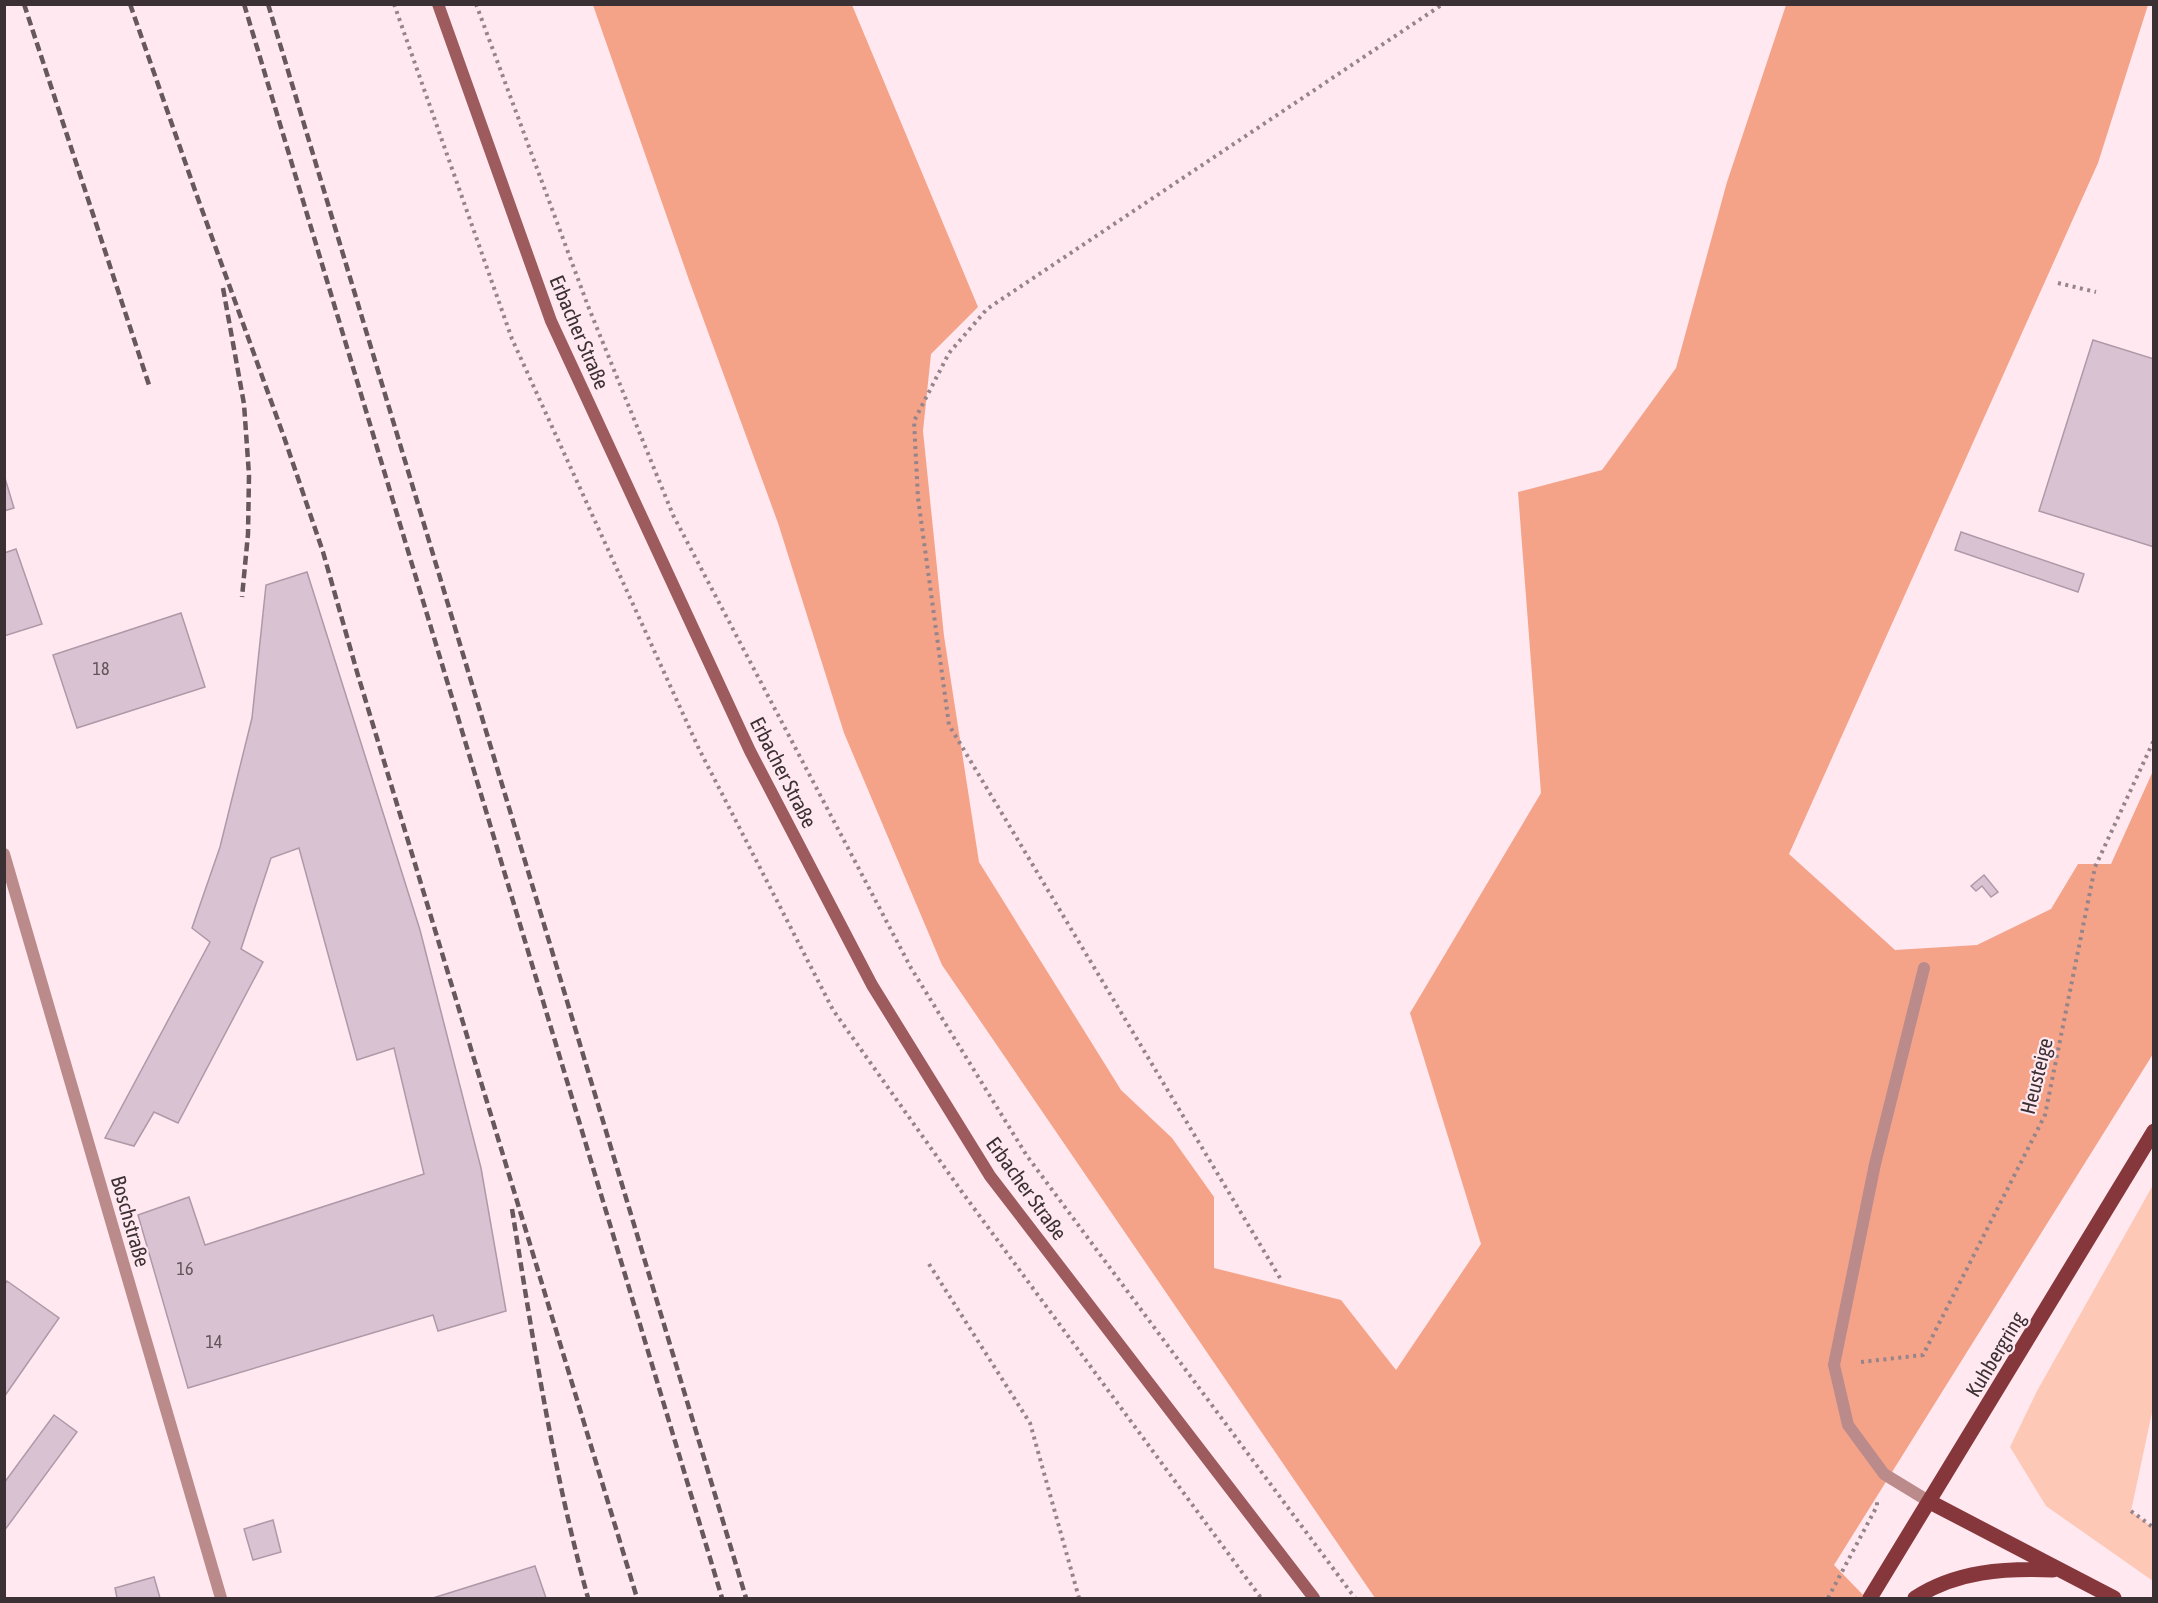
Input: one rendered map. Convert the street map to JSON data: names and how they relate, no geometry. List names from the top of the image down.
{
  "streets": {
    "main road": ["Erbacher Straße", "Kuhbergring"],
    "street": ["Boschstraße"],
    "path": ["Heusteige"]
  },
  "house_numbers": ["18", "16", "14"]
}
